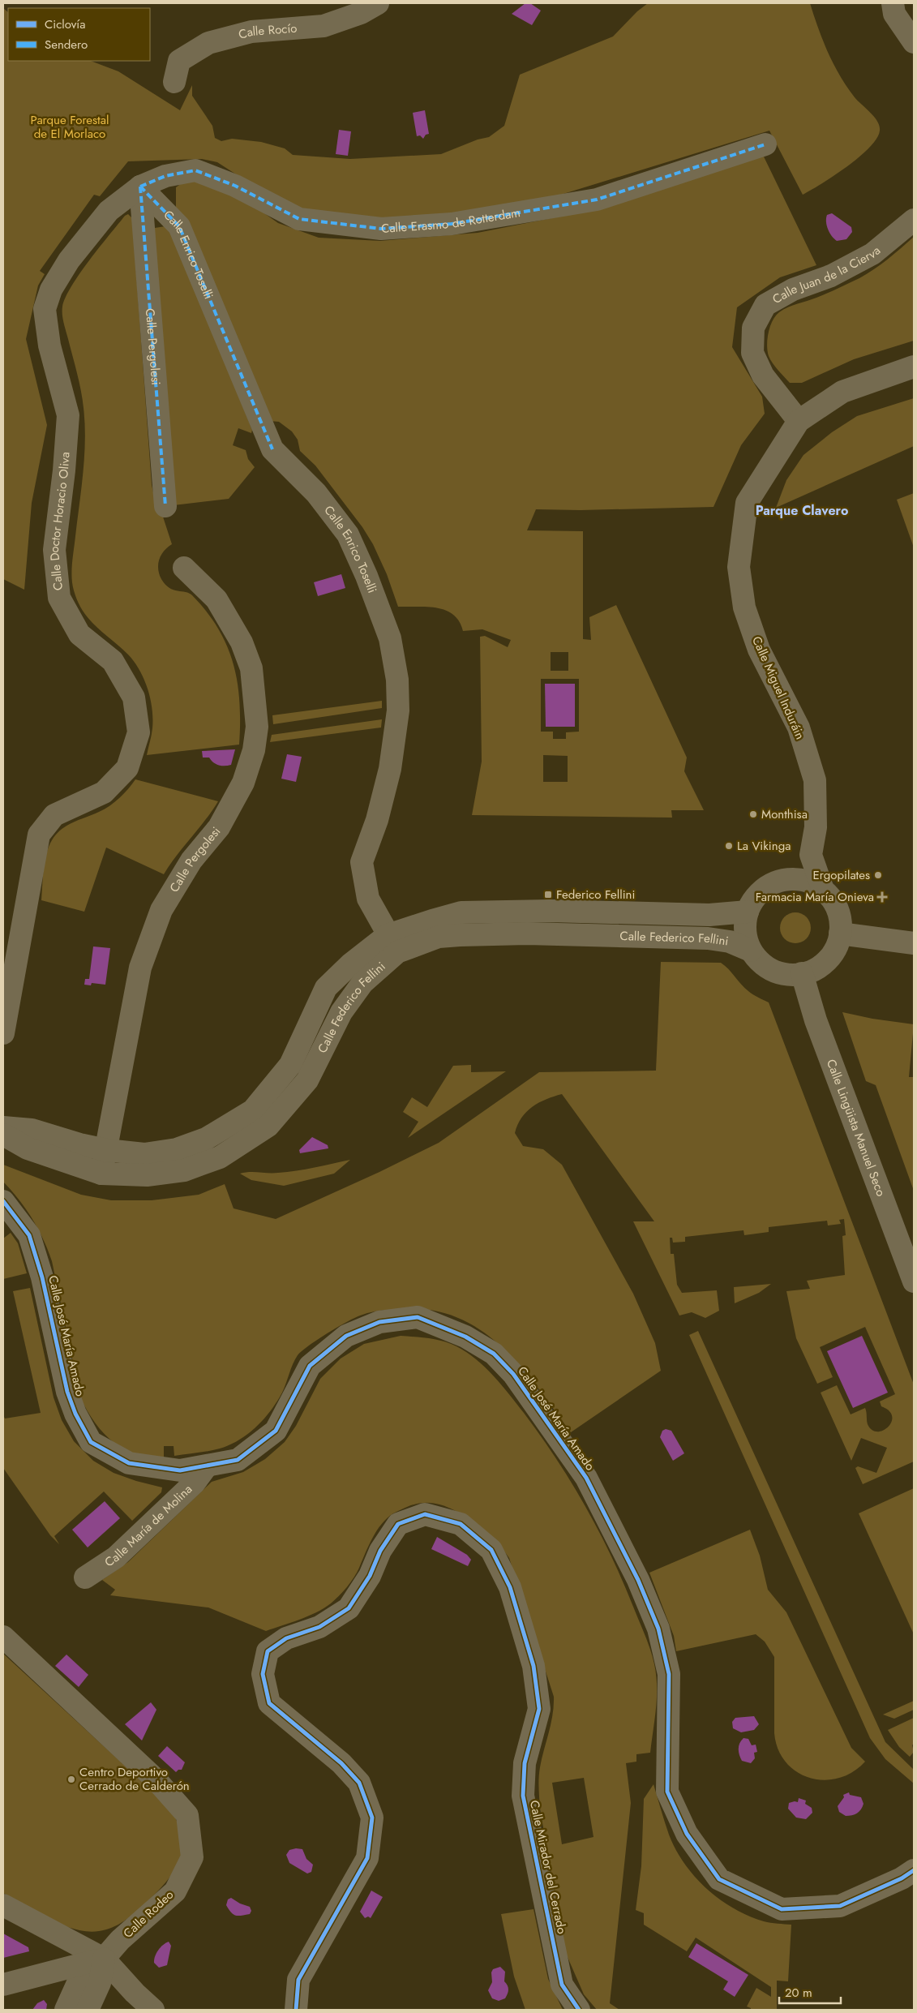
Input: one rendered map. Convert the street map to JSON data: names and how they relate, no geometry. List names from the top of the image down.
{
  "streets": {
    "street": [
      "Calle Rocío",
      "Calle Erasmo de Rotterdam",
      "Calle Enrico Toselli",
      "Calle Juan de la Cierva",
      "Calle Pergolesi",
      "Calle Doctor Horacio Oliva",
      "Calle Miguel Induráin",
      "Calle Federico Fellini",
      "Calle Lingüista Manuel Seco",
      "Calle José María Amado",
      "Calle María de Molina",
      "Calle Mirador del Cerrado",
      "Calle Rodeo"
    ]
  },
  "crossings": [
    ["Calle Erasmo de Rotterdam", "Calle Enrico Toselli"],
    ["Calle Erasmo de Rotterdam", "Calle Pergolesi"],
    ["Calle Erasmo de Rotterdam", "Calle Doctor Horacio Oliva"],
    ["Calle Enrico Toselli", "Calle Pergolesi"],
    ["Calle Enrico Toselli", "Calle Doctor Horacio Oliva"],
    ["Calle Enrico Toselli", "Calle Federico Fellini"],
    ["Calle Juan de la Cierva", "Calle Miguel Induráin"],
    ["Calle Pergolesi", "Calle Doctor Horacio Oliva"],
    ["Calle Pergolesi", "Calle Federico Fellini"],
    ["Calle Federico Fellini", "Calle Lingüista Manuel Seco"],
    ["Calle José María Amado", "Calle María de Molina"]
  ],
  "districts": ["Parque Clavero"],
  "parks": ["Parque Forestal de El Morlaco"],
  "places": {
    "other": [
      "Monthisa",
      "La Vikinga",
      "Ergopilates",
      "Centro Deportivo Cerrado de Calderón"
    ],
    "transit": ["Federico Fellini"],
    "health": ["Farmacia María Onieva"]
  },
  "legend": ["Ciclovía", "Sendero"],
  "scale_bar": "20 m"
}
